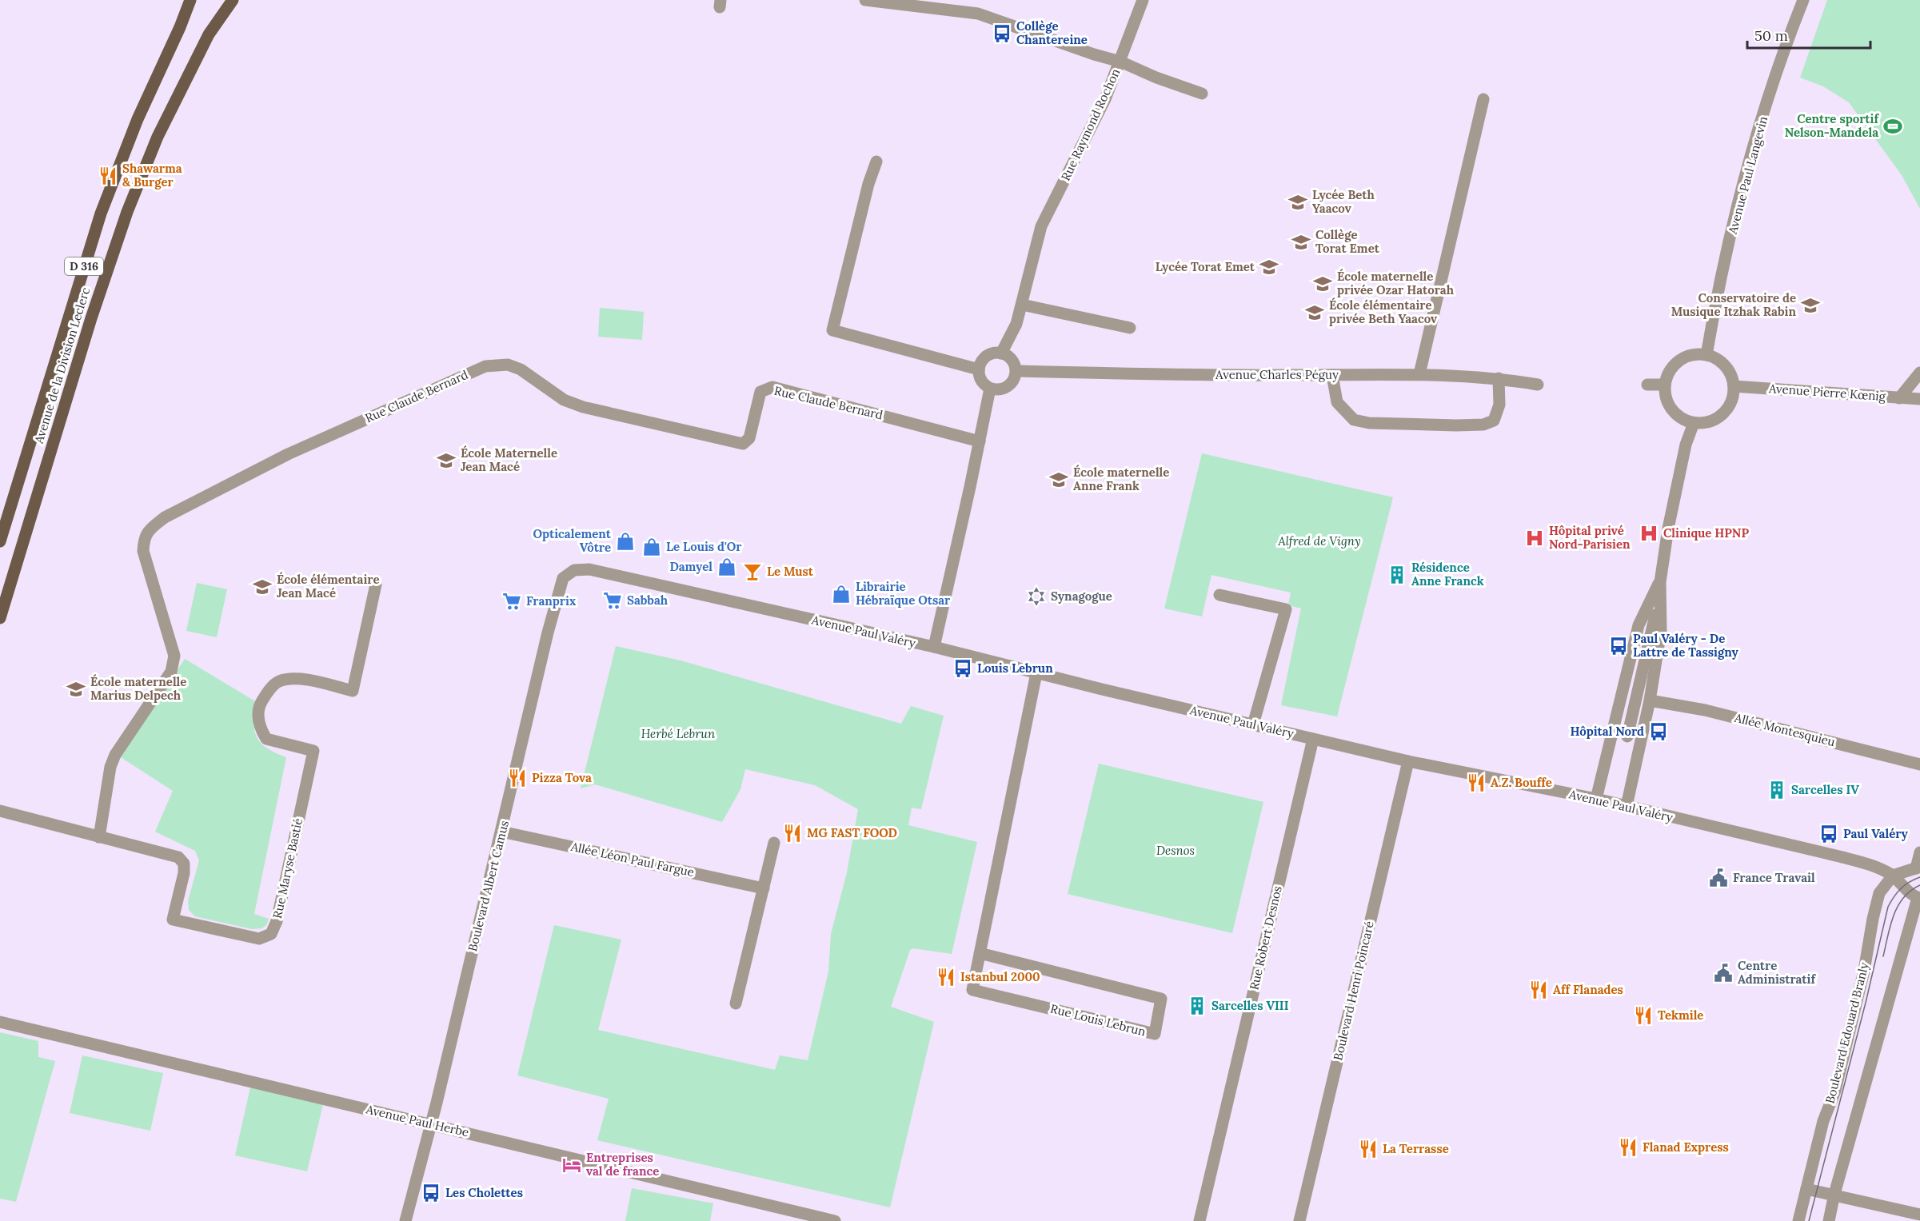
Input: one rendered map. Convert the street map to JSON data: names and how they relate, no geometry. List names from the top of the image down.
{
  "streets": {
    "main road": ["D 316", "Avenue de la Division Leclerc"],
    "street": [
      "Rue Raymond Rochon",
      "Avenue Paul Langevin",
      "Avenue Charles Péguy",
      "Avenue Pierre Kœnig",
      "Rue Claude Bernard",
      "Avenue Paul Valéry",
      "Allée Montesquieu",
      "Allée Léon Paul Fargue",
      "Rue Maryse Bastié",
      "Boulevard Albert Camus",
      "Rue Robert Desnos",
      "Boulevard Henri Poincaré",
      "Rue Louis Lebrun",
      "Boulevard Edouard Branly",
      "Avenue Paul Herbe"
    ]
  },
  "crossings": [
    ["Rue Raymond Rochon", "Avenue Charles Péguy"],
    ["Avenue Paul Langevin", "Avenue Pierre Kœnig"],
    ["Rue Claude Bernard", "Rue Maryse Bastié"],
    ["Avenue Paul Valéry", "Boulevard Albert Camus"],
    ["Avenue Paul Valéry", "Rue Robert Desnos"],
    ["Avenue Paul Valéry", "Boulevard Henri Poincaré"],
    ["Avenue Paul Valéry", "Rue Louis Lebrun"],
    ["Avenue Paul Valéry", "Boulevard Edouard Branly"],
    ["Allée Léon Paul Fargue", "Boulevard Albert Camus"],
    ["Boulevard Albert Camus", "Avenue Paul Herbe"]
  ],
  "parks": ["Alfred de Vigny", "Herbé Lebrun", "Desnos"],
  "places": {
    "bus stop": [
      "Collège Chantereine",
      "Paul Valéry - De Lattre de Tassigny",
      "Louis Lebrun",
      "Hôpital Nord",
      "Paul Valéry",
      "Les Cholettes"
    ],
    "sports": ["Centre sportif Nelson-Mandela"],
    "restaurant": [
      "Shawarma & Burger",
      "Pizza Tova",
      "A.Z. Bouffe",
      "MG FAST FOOD",
      "Istanbul 2000",
      "Aff Flanades",
      "Tekmile",
      "Flanad Express",
      "La Terrasse"
    ],
    "school or university": [
      "Lycée Beth Yaacov",
      "Collège Torat Emet",
      "Lycée Torat Emet",
      "École maternelle privée Ozar Hatorah",
      "Conservatoire de Musique Itzhak Rabin",
      "École élémentaire privée Beth Yaacov",
      "École Maternelle Jean Macé",
      "École maternelle Anne Frank",
      "École élémentaire Jean Macé",
      "École maternelle Marius Delpech"
    ],
    "hospital": ["Clinique HPNP", "Hôpital privé Nord-Parisien"],
    "shop": [
      "Opticalement Vôtre",
      "Le Louis d'Or",
      "Damyel",
      "Librairie Hébraïque Otsar"
    ],
    "bar": ["Le Must"],
    "building": ["Résidence Anne Franck", "Sarcelles IV", "Sarcelles VIII"],
    "synagogue": ["Synagogue"],
    "supermarket": ["Sabbah", "Franprix"],
    "public building": ["France Travail", "Centre Administratif"],
    "hotel": ["Entreprises val de france"]
  },
  "scale_bar": "50 m"
}
